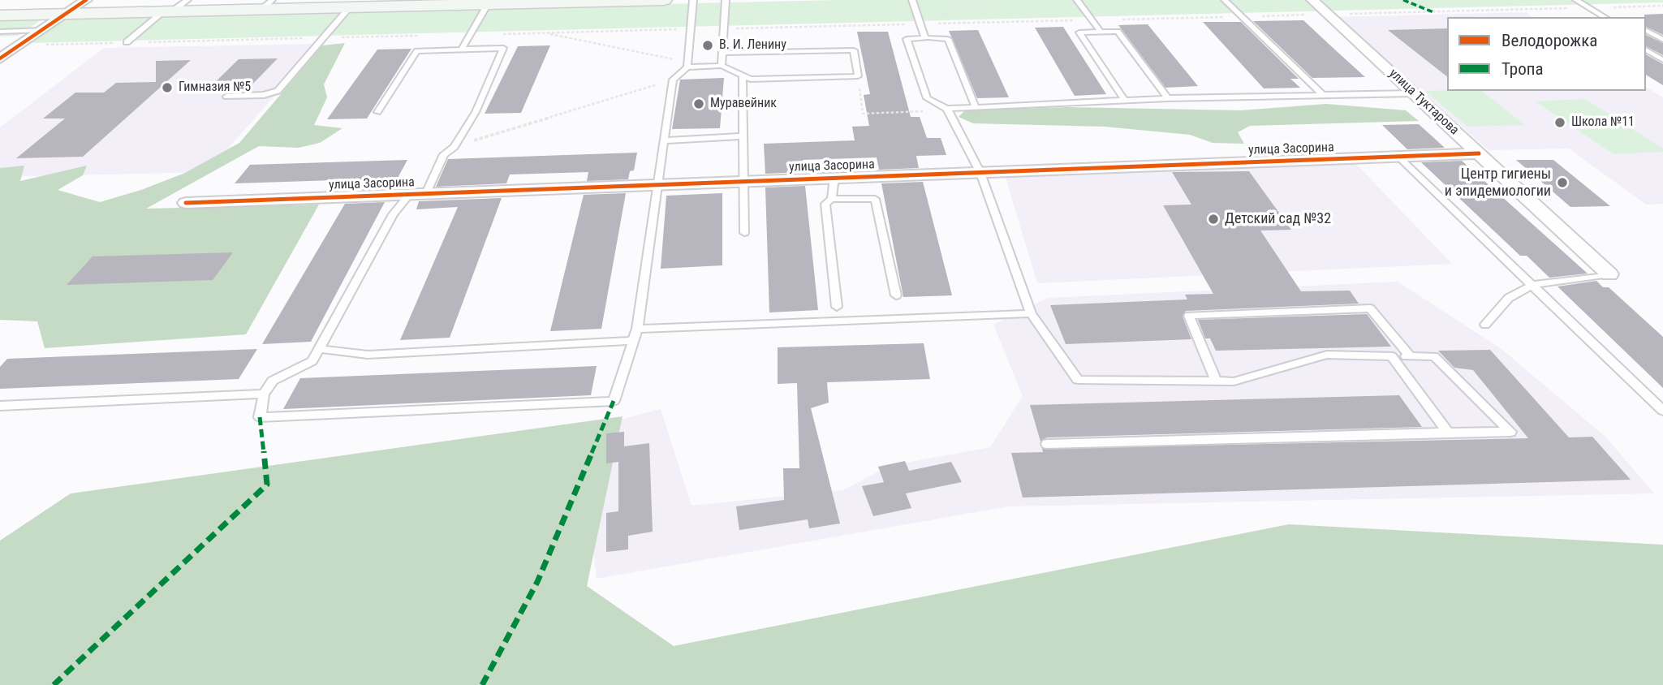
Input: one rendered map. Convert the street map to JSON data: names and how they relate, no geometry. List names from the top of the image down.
{
  "streets": {
    "street": ["улица Туктарова", "улица Засорина"]
  },
  "crossings": [
    ["улица Туктарова", "улица Засорина"]
  ],
  "places": [
    "В. И. Ленину",
    "Гимназия №5",
    "Муравейник",
    "Школа №11",
    "Центр гигиены и эпидемиологии",
    "Детский сад №32"
  ],
  "legend": ["Велодорожка", "Тропа"]
}
